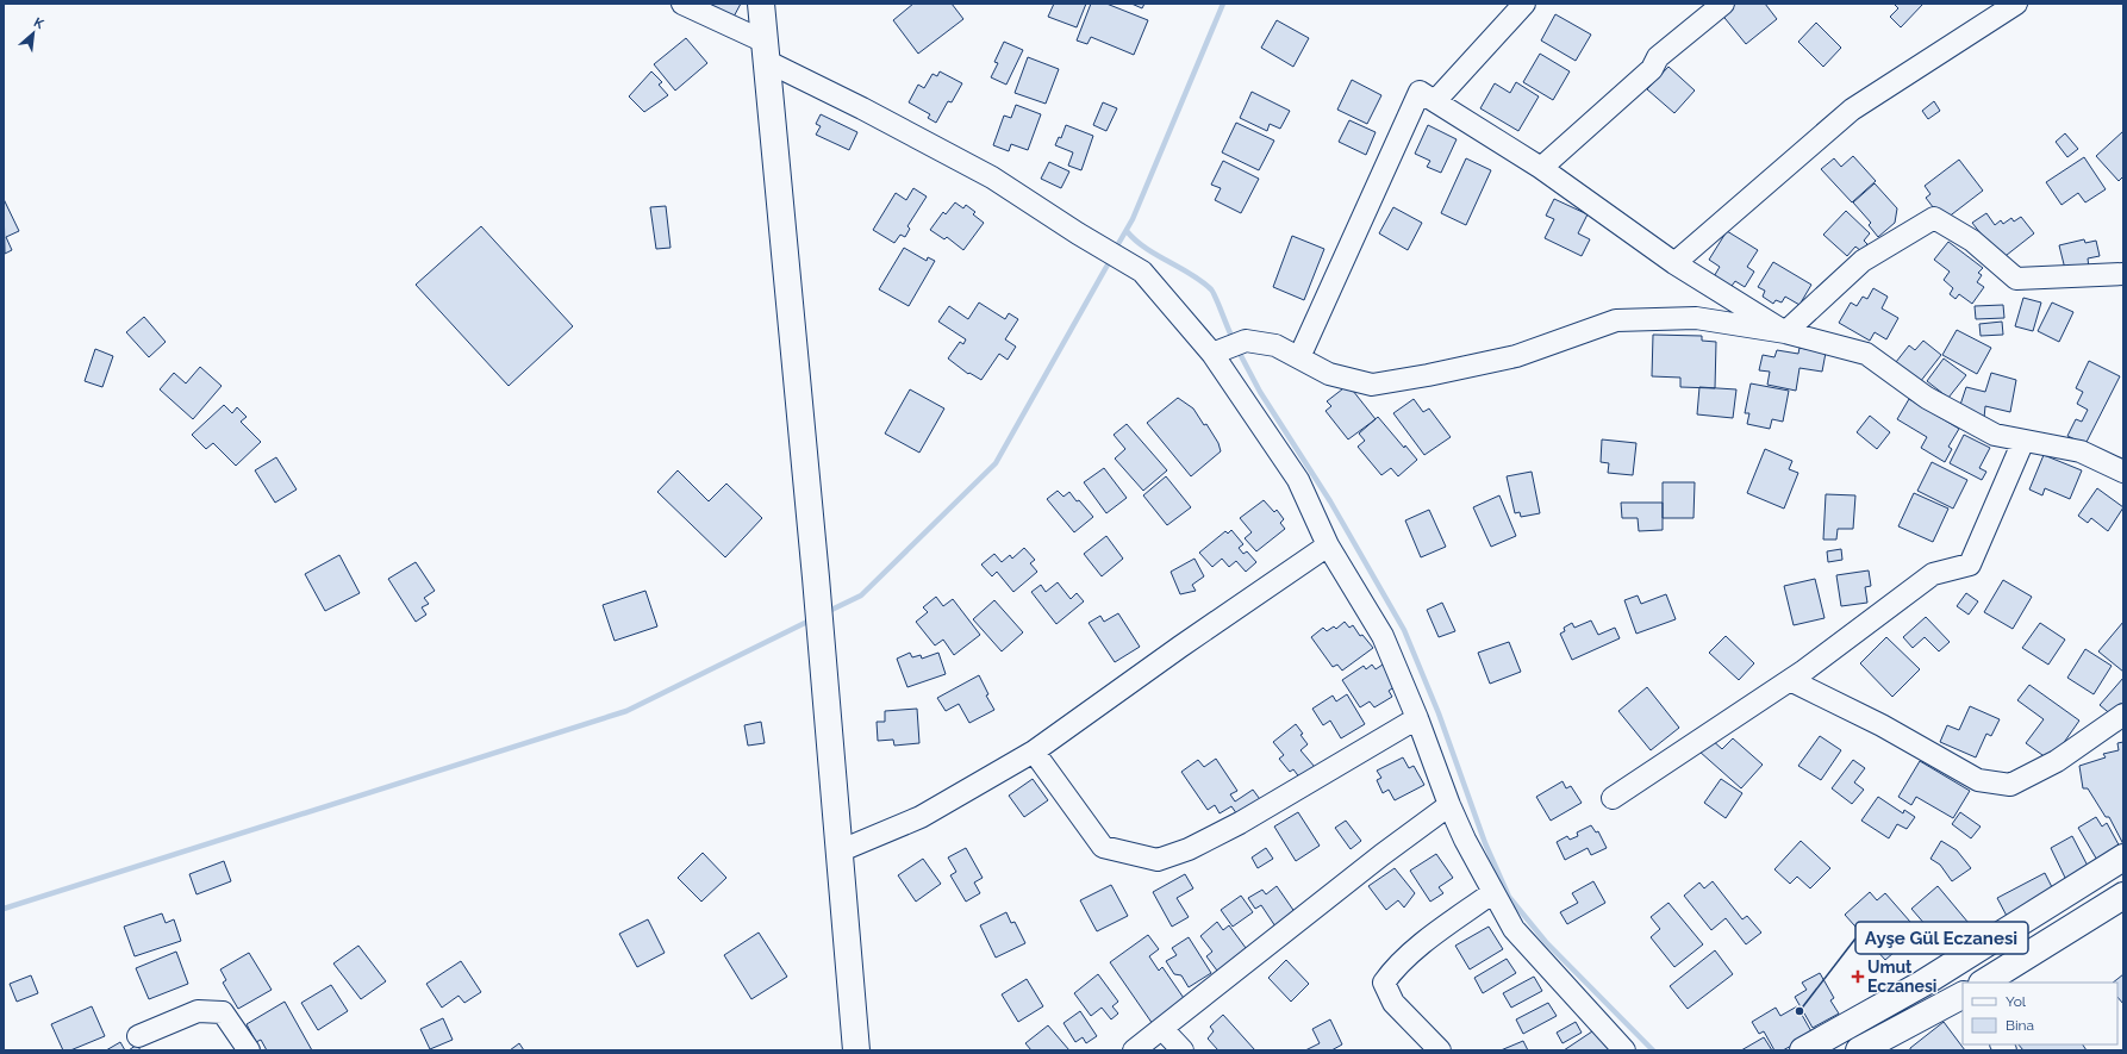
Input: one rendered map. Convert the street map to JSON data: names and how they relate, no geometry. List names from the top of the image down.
{
  "places": {
    "health": ["Umut Eczanesi"],
    "other": ["Ayşe Gül Eczanesi"]
  },
  "legend": ["Yol", "Bina"],
  "north": "top right"
}
